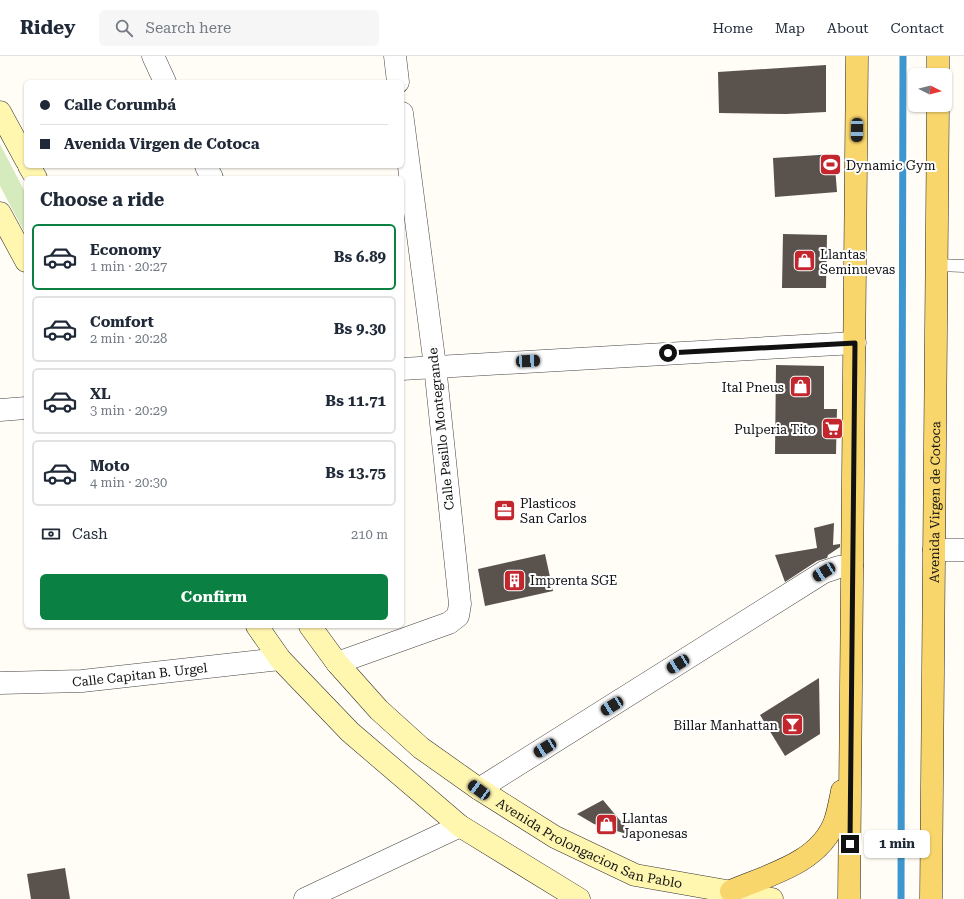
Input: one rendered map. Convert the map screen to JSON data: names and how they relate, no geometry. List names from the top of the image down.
{
  "streets": {
    "main road": ["Avenida Virgen de Cotoca", "Avenida Prolongacion San Pablo"],
    "street": ["Calle Pasillo Montegrande", "Calle Capitan B. Urgel"]
  },
  "crossings": [
    ["Calle Pasillo Montegrande", "Avenida Prolongacion San Pablo"]
  ],
  "places": {
    "sports": ["Dynamic Gym"],
    "shop": ["Llantas Seminuevas", "Ital Pneus", "Llantas Japonesas"],
    "supermarket": ["Pulperia Tito"],
    "office": ["Plasticos San Carlos"],
    "building": ["Imprenta SGE"],
    "bar": ["Billar Manhattan"]
  },
  "north": "right",
  "page": {
    "header": "Ridey",
    "search": "Search here",
    "nav": [
      "Home",
      "Map",
      "About",
      "Contact"
    ],
    "banner": ["Calle Corumbá", "Avenida Virgen de Cotoca"],
    "heading": "Choose a ride",
    "list": [
      {
        "name": "Economy",
        "note": "1 min · 20:27",
        "value": "Bs 6.89"
      },
      {
        "name": "Comfort",
        "note": "2 min · 20:28",
        "value": "Bs 9.30"
      },
      {
        "name": "XL",
        "note": "3 min · 20:29",
        "value": "Bs 11.71"
      },
      {
        "name": "Moto",
        "note": "4 min · 20:30",
        "value": "Bs 13.75"
      }
    ],
    "pay": ["Cash", "210 m"],
    "buttons": "Confirm",
    "bubble": "1 min"
  }
}
